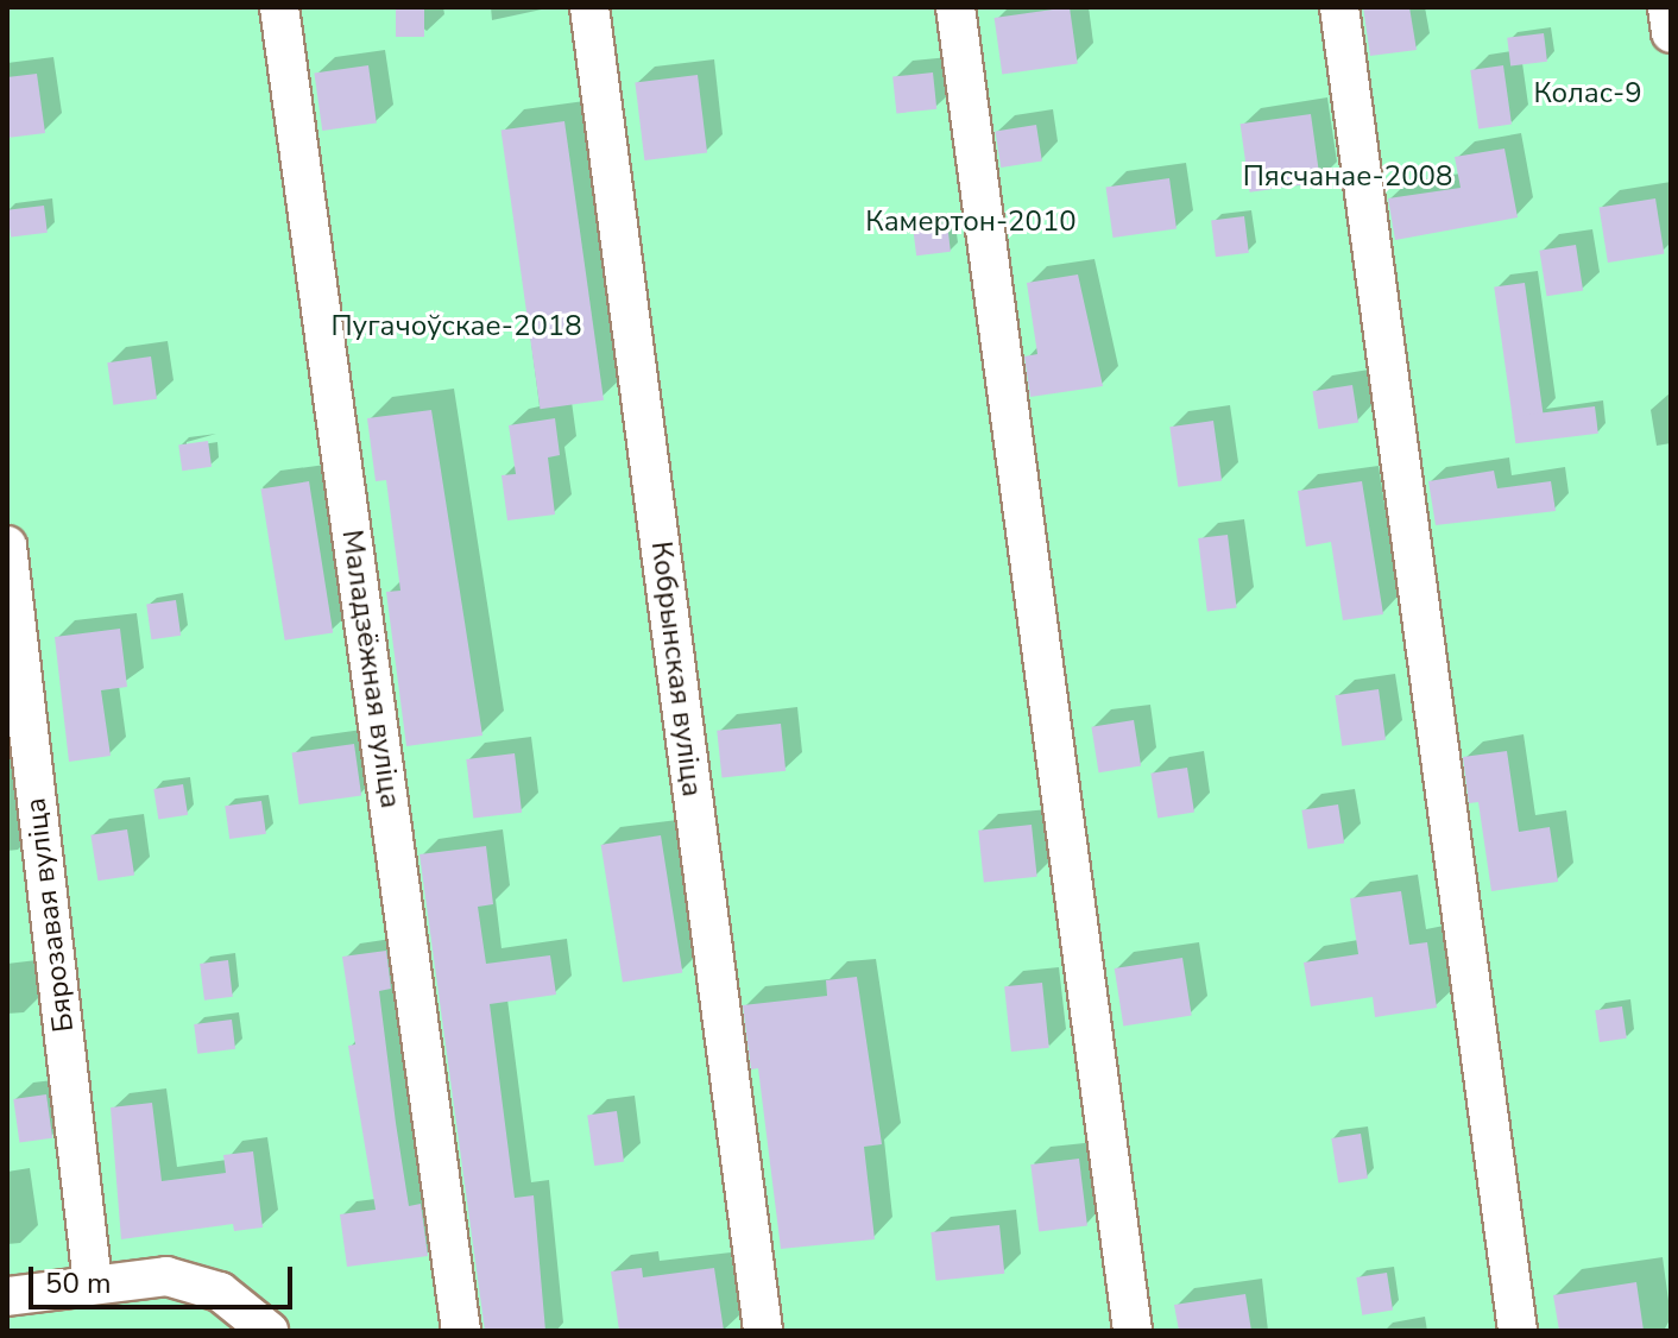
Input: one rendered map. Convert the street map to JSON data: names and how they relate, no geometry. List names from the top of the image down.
{
  "streets": {
    "lane": ["Маладзёжная вуліца", "Кобрынская вуліца", "Бярозавая вуліца"]
  },
  "parks": [
    "Колас-9",
    "Пясчанае-2008",
    "Камертон-2010",
    "Пугачоўскае-2018"
  ],
  "scale_bar": "50 m"
}
